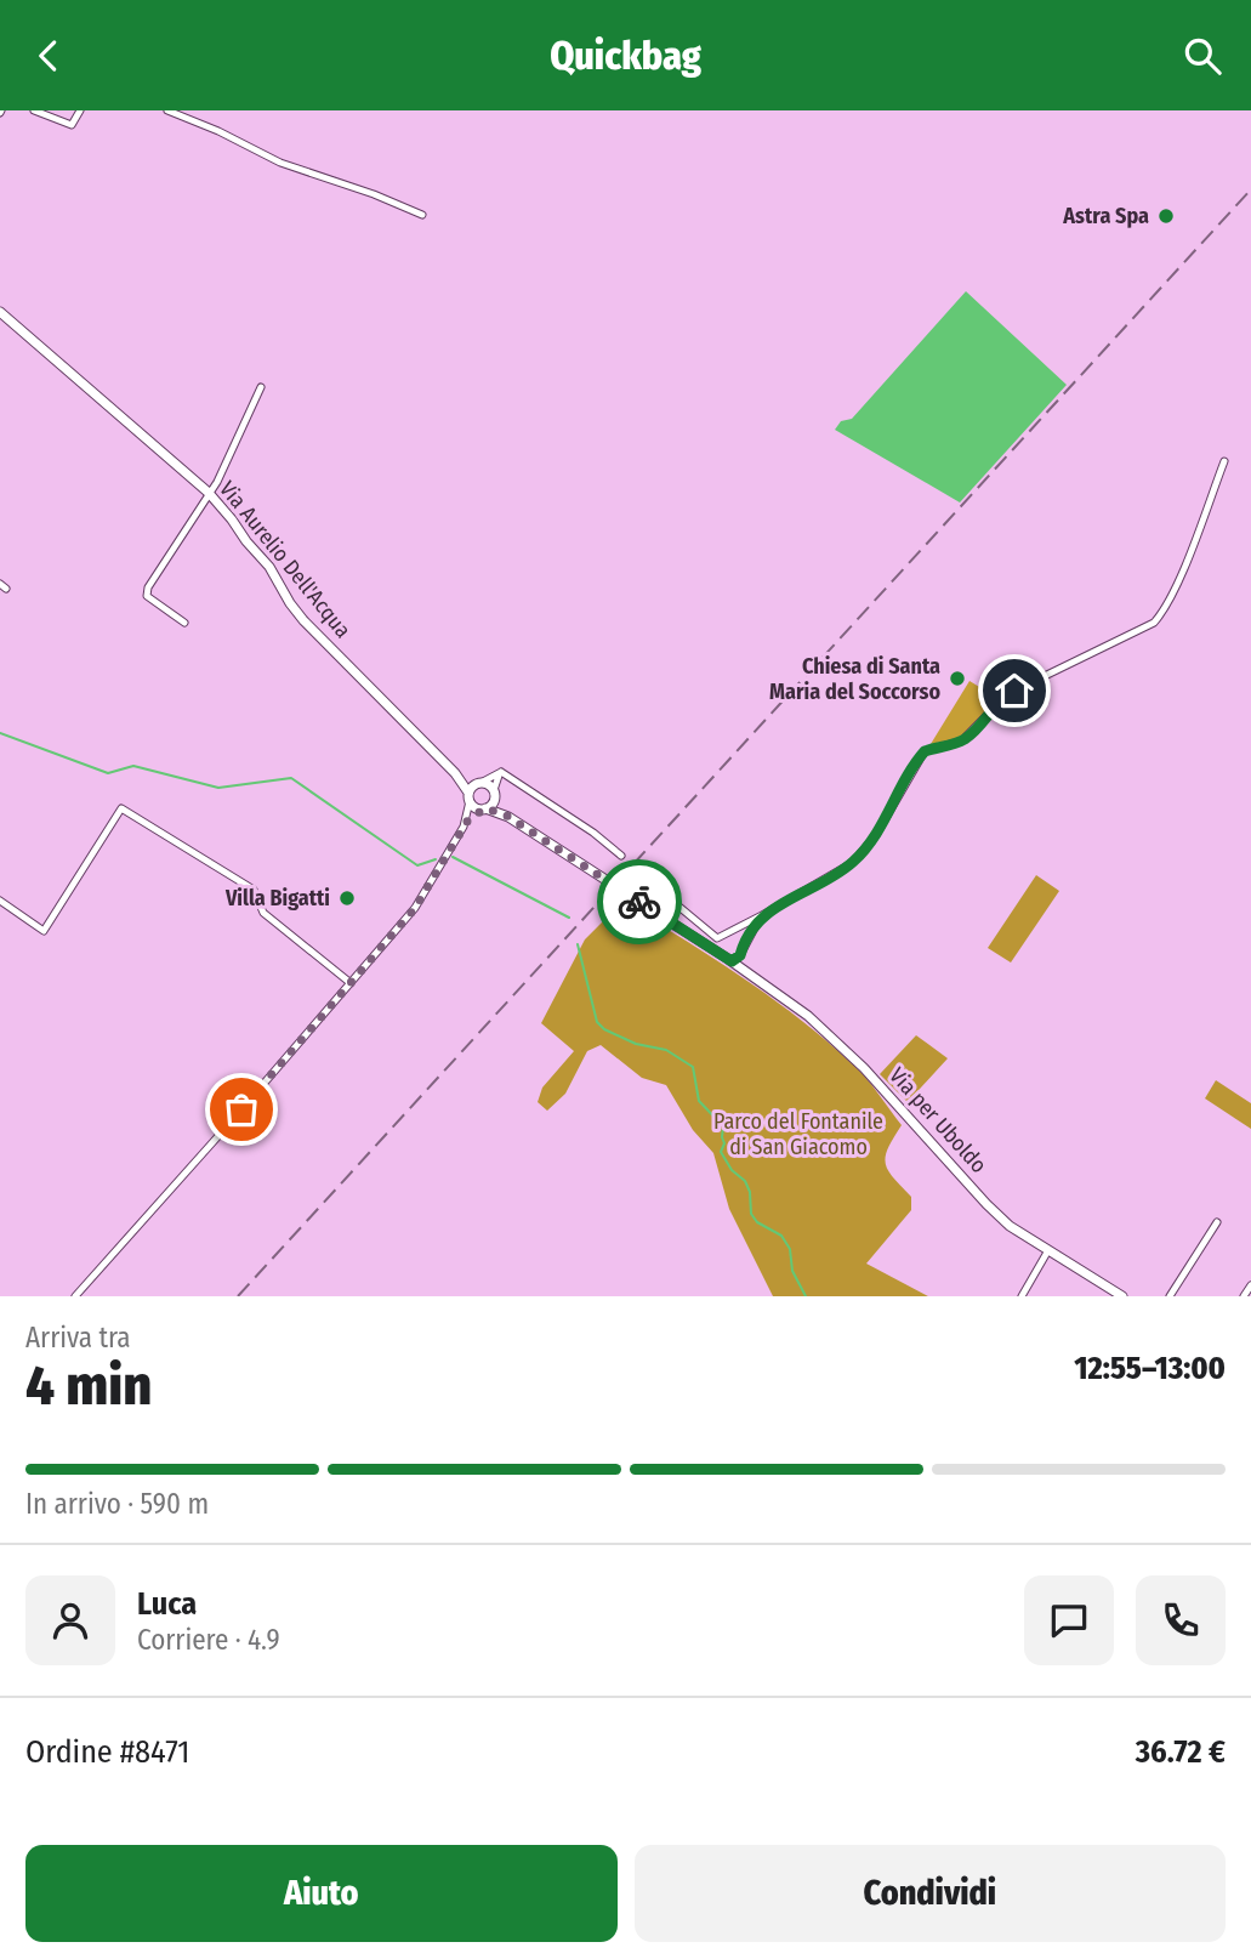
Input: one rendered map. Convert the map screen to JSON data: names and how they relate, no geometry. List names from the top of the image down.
{
  "streets": {
    "street": ["Via Aurelio Dell'Acqua", "Via per Uboldo"]
  },
  "parks": ["Parco del Fontanile di San Giacomo"],
  "places": ["Astra Spa", "Chiesa di Santa Maria del Soccorso", "Villa Bigatti"],
  "page": {
    "header": "Quickbag",
    "heading": ["4 min", "Arriva tra", "12:55–13:00"],
    "panel": [
      "Luca",
      "Corriere · 4.9",
      "Ordine #8471",
      "36.72 €"
    ],
    "bar": "In arrivo · 590 m",
    "buttons": ["Aiuto", "Condividi"]
  }
}
